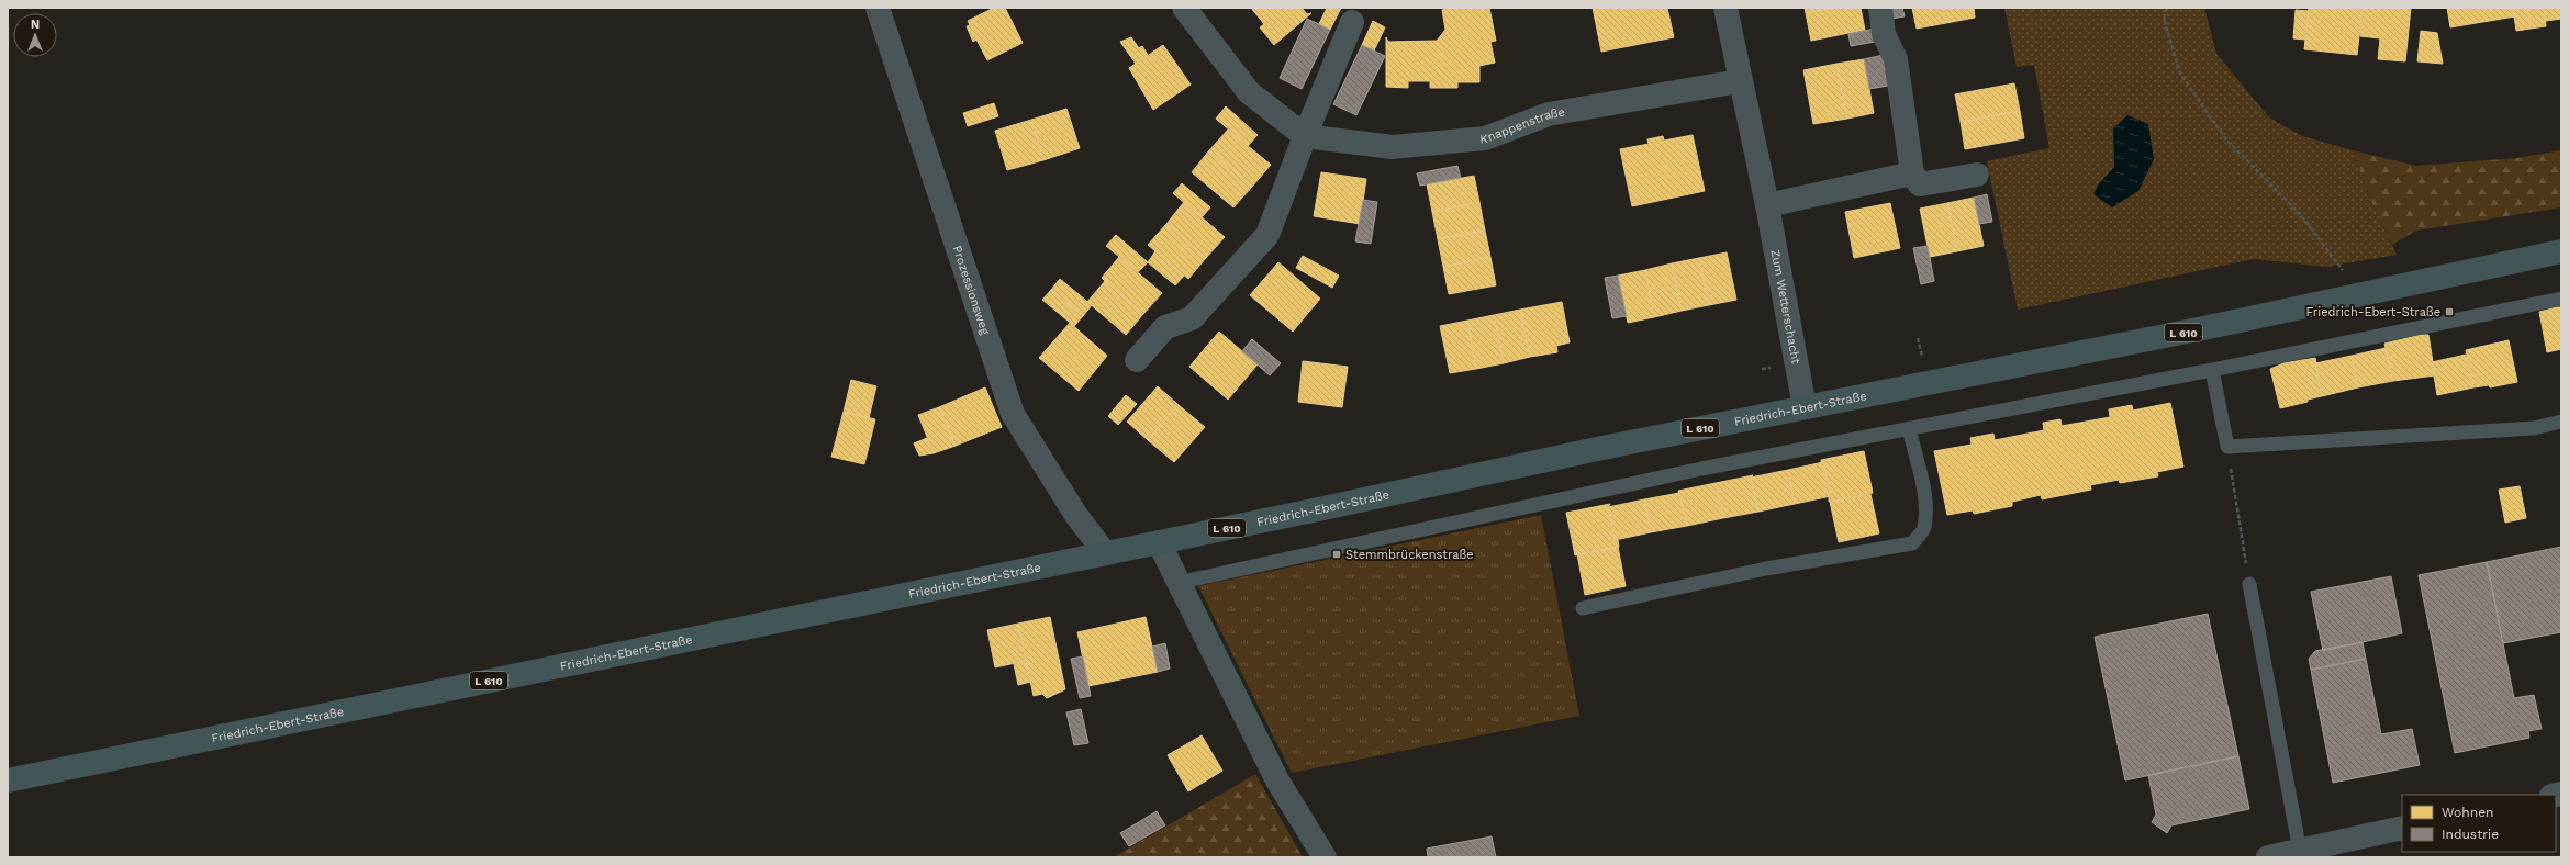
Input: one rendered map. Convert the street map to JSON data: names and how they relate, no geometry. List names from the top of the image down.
{
  "streets": {
    "main road": ["L 610", "Friedrich-Ebert-Straße"],
    "street": ["Knappenstraße", "Prozessionsweg", "Zum Wetterschacht"]
  },
  "crossings": [
    ["Knappenstraße", "Zum Wetterschacht"],
    ["Prozessionsweg", "Friedrich-Ebert-Straße"],
    ["Zum Wetterschacht", "Friedrich-Ebert-Straße"]
  ],
  "places": {
    "transit": ["Friedrich-Ebert-Straße", "Stemmbrückenstraße"]
  },
  "legend": ["Wohnen", "Industrie"],
  "north": "top"
}
